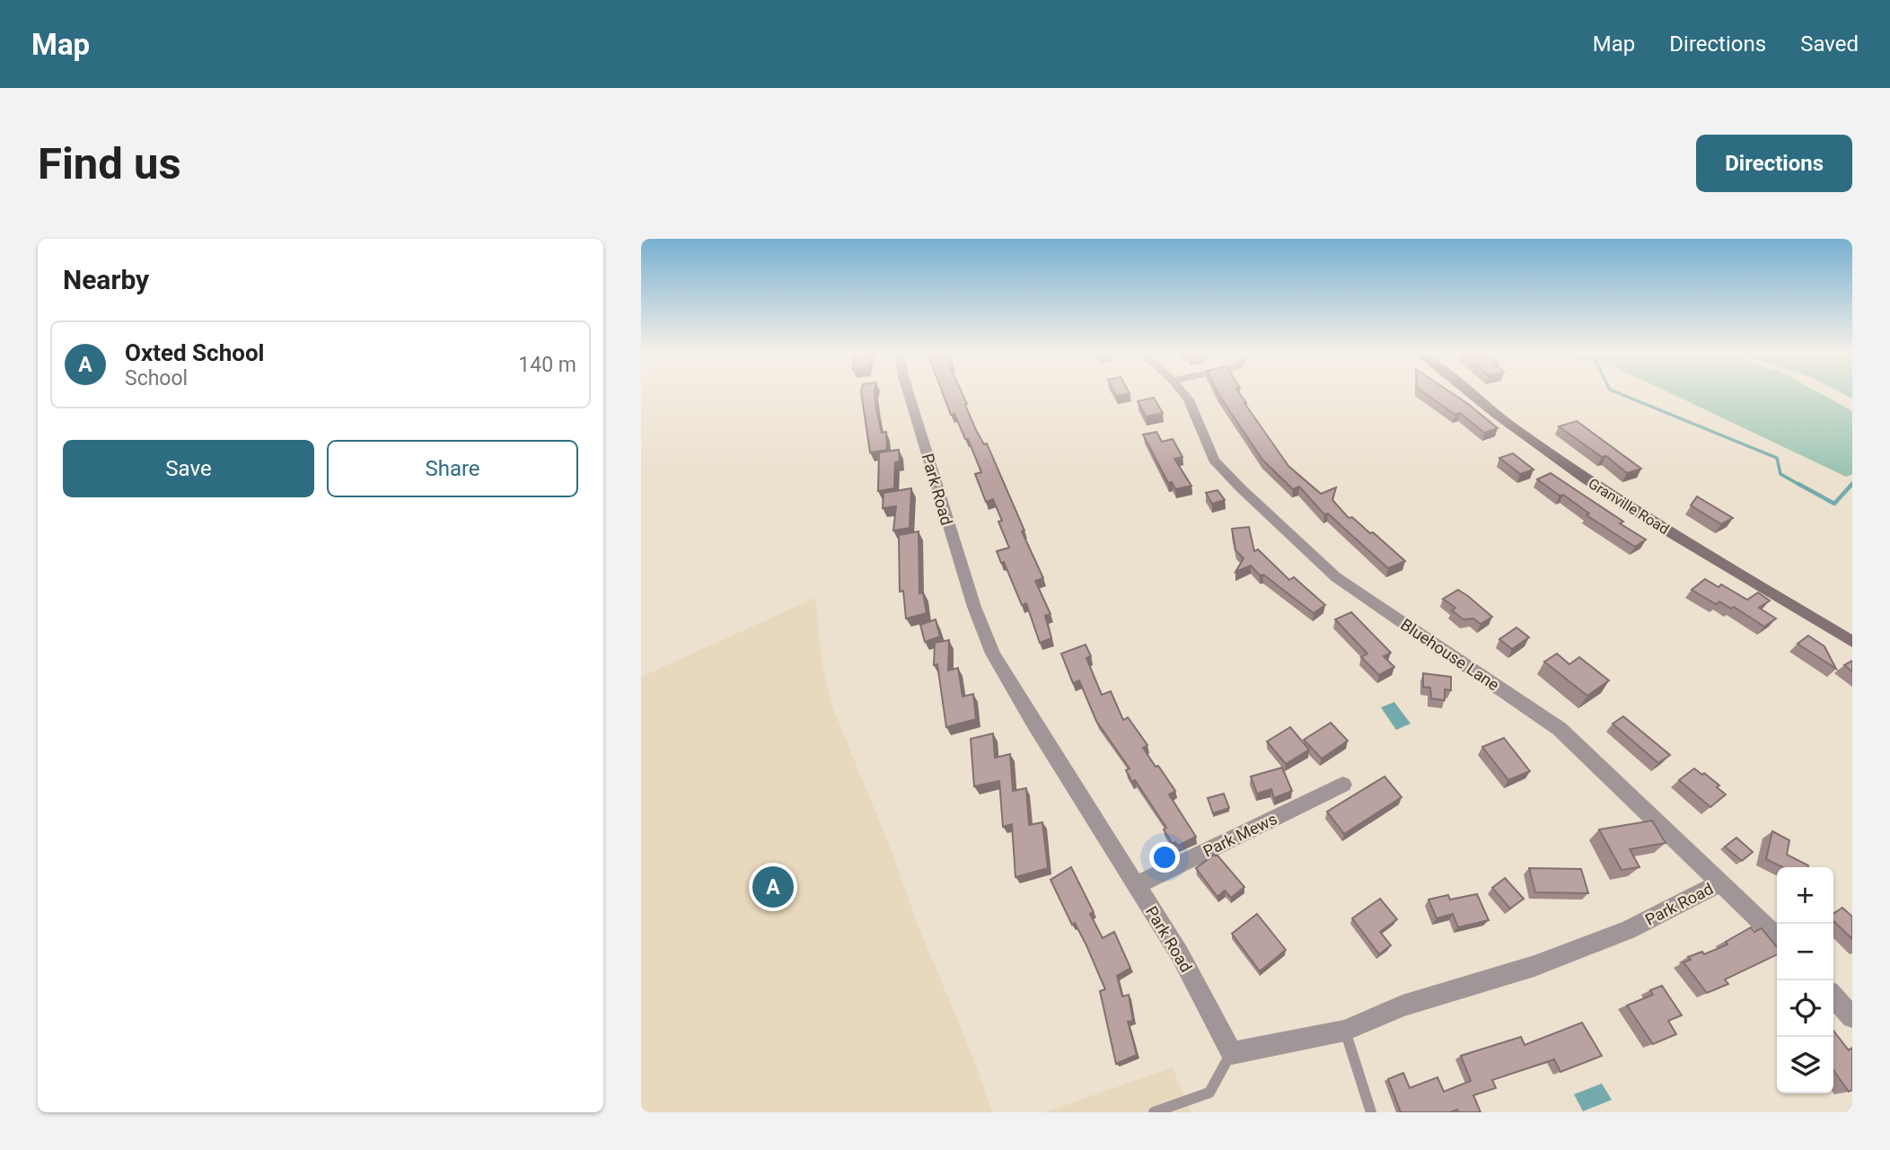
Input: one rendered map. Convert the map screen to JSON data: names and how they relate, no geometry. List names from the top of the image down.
{
  "streets": {
    "street": [
      "Park Road",
      "Granville Road",
      "Bluehouse Lane",
      "Park Mews"
    ]
  },
  "crossings": [
    ["Park Road", "Bluehouse Lane"],
    ["Park Road", "Park Mews"]
  ],
  "page": {
    "header": "Map",
    "nav": ["Map", "Directions", "Saved"],
    "buttons": [
      "Directions",
      ["Save", "Share"]
    ],
    "title": "Find us",
    "heading": "Nearby",
    "list": [
      {
        "mark": "A",
        "name": "Oxted School",
        "note": "School",
        "value": "140 m"
      }
    ],
    "pins": "A",
    "map_buttons": ["+", "−"]
  }
}
